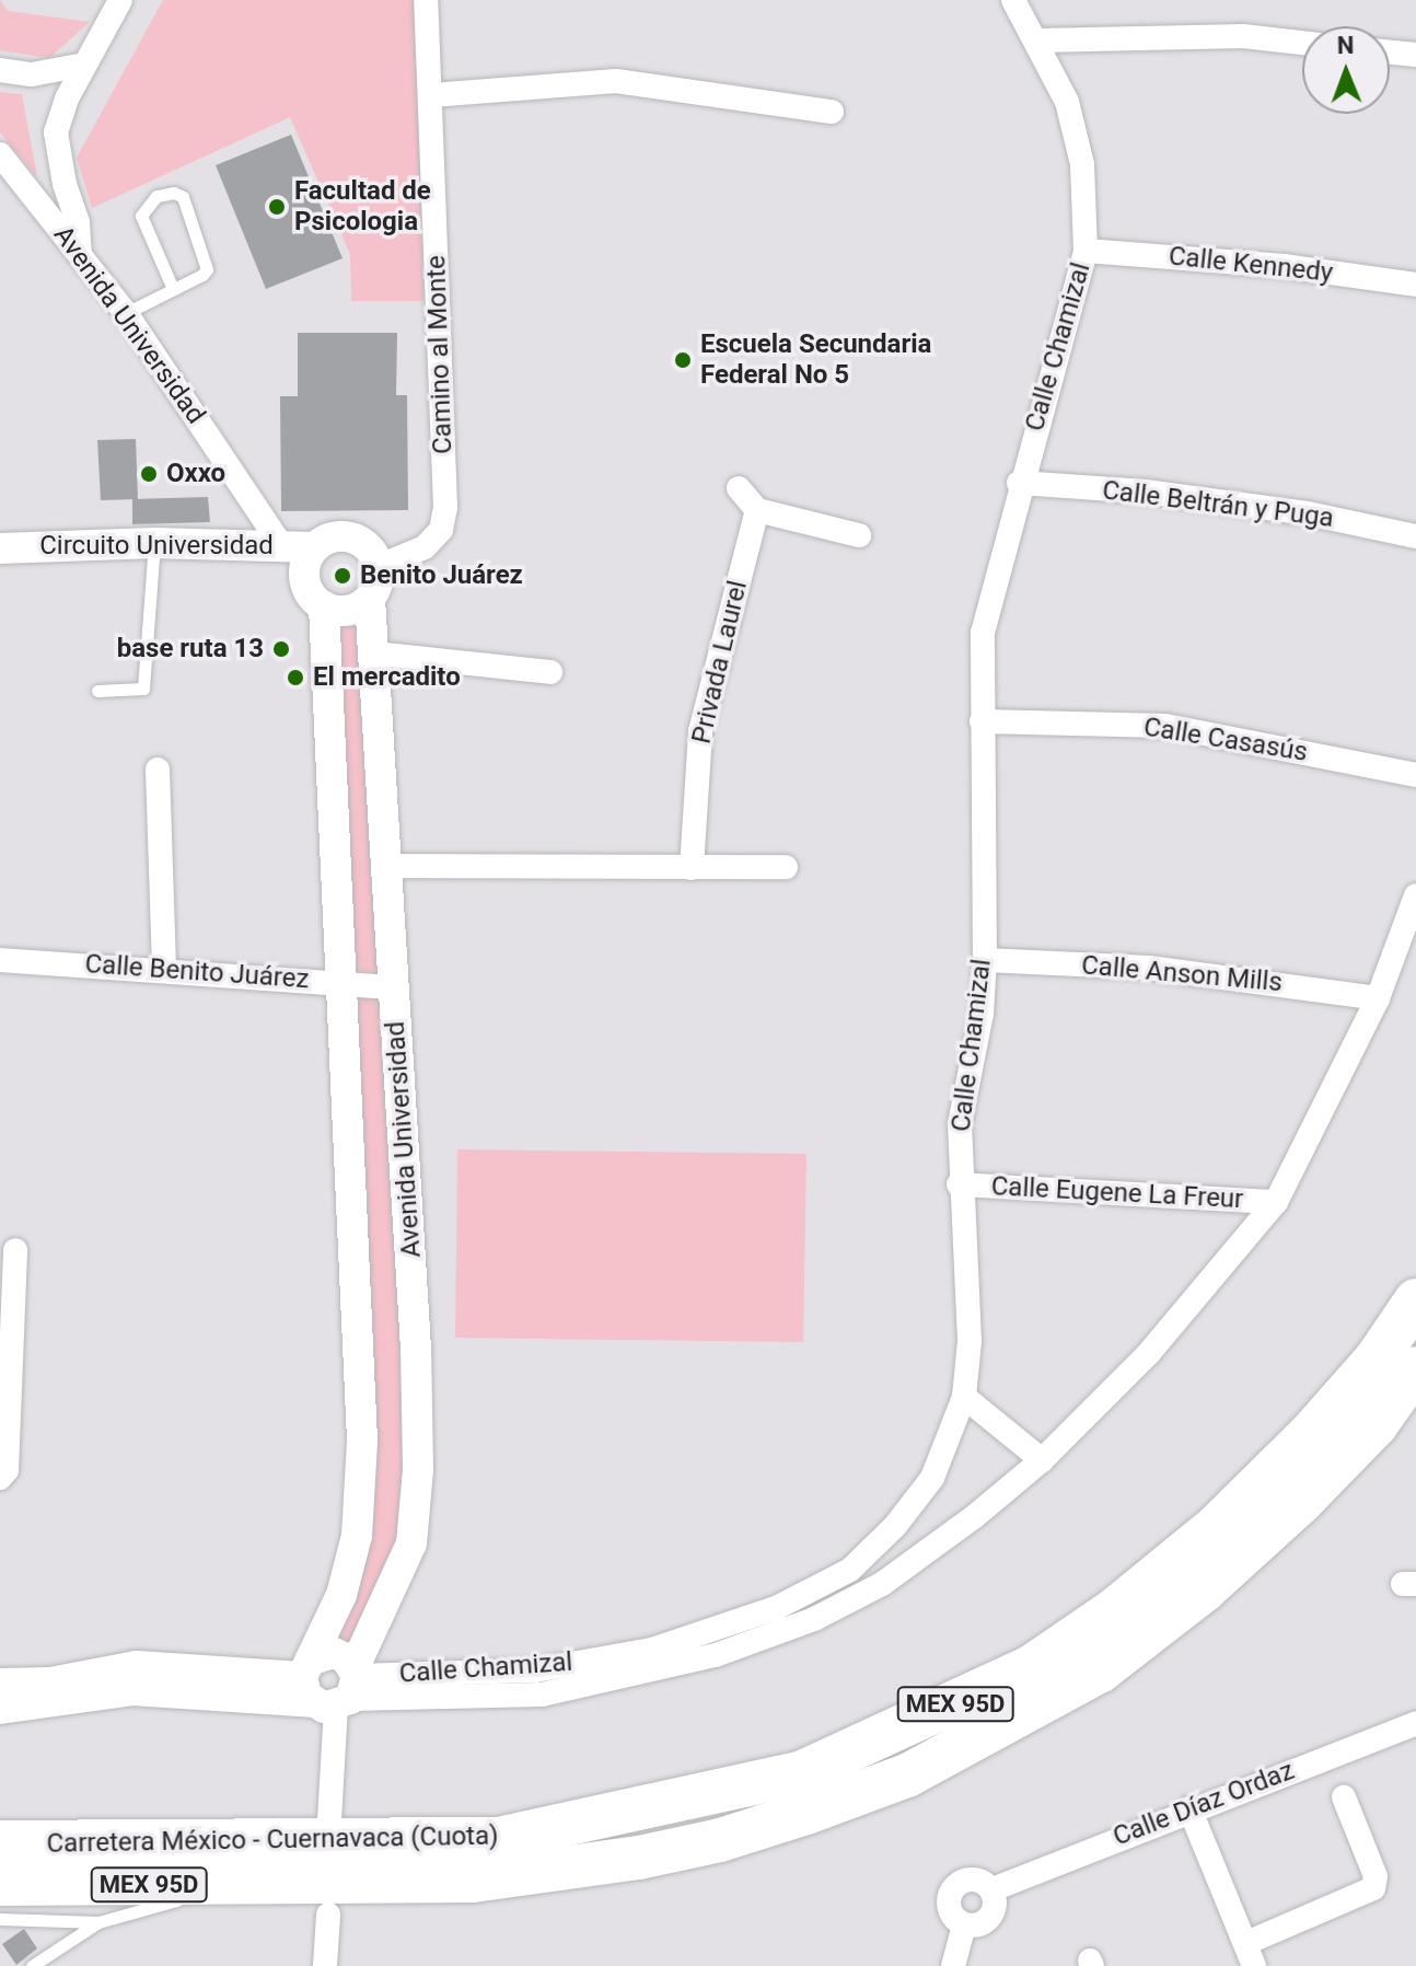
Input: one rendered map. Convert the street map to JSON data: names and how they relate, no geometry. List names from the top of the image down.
{
  "streets": {
    "highway": ["MEX 95D", "Carretera México - Cuernavaca (Cuota)"],
    "street": [
      "Calle Kennedy",
      "Avenida Universidad",
      "Calle Chamizal",
      "Camino al Monte",
      "Calle Beltrán y Puga",
      "Circuito Universidad",
      "Privada Laurel",
      "Calle Casasús",
      "Calle Benito Juárez",
      "Calle Anson Mills",
      "Calle Eugene La Freur",
      "Calle Díaz Ordaz"
    ]
  },
  "crossings": [
    ["Calle Kennedy", "Calle Chamizal"],
    ["Avenida Universidad", "Calle Chamizal"],
    ["Avenida Universidad", "Camino al Monte"],
    ["Avenida Universidad", "Circuito Universidad"],
    ["Avenida Universidad", "Calle Benito Juárez"],
    ["Calle Chamizal", "Calle Beltrán y Puga"],
    ["Calle Chamizal", "Calle Casasús"],
    ["Calle Chamizal", "Calle Anson Mills"],
    ["Calle Chamizal", "Calle Eugene La Freur"],
    ["Camino al Monte", "Circuito Universidad"]
  ],
  "places": [
    "Facultad de Psicologia",
    "Escuela Secundaria Federal No 5",
    "Oxxo",
    "Benito Juárez",
    "base ruta 13",
    "El mercadito"
  ],
  "north": "top"
}
